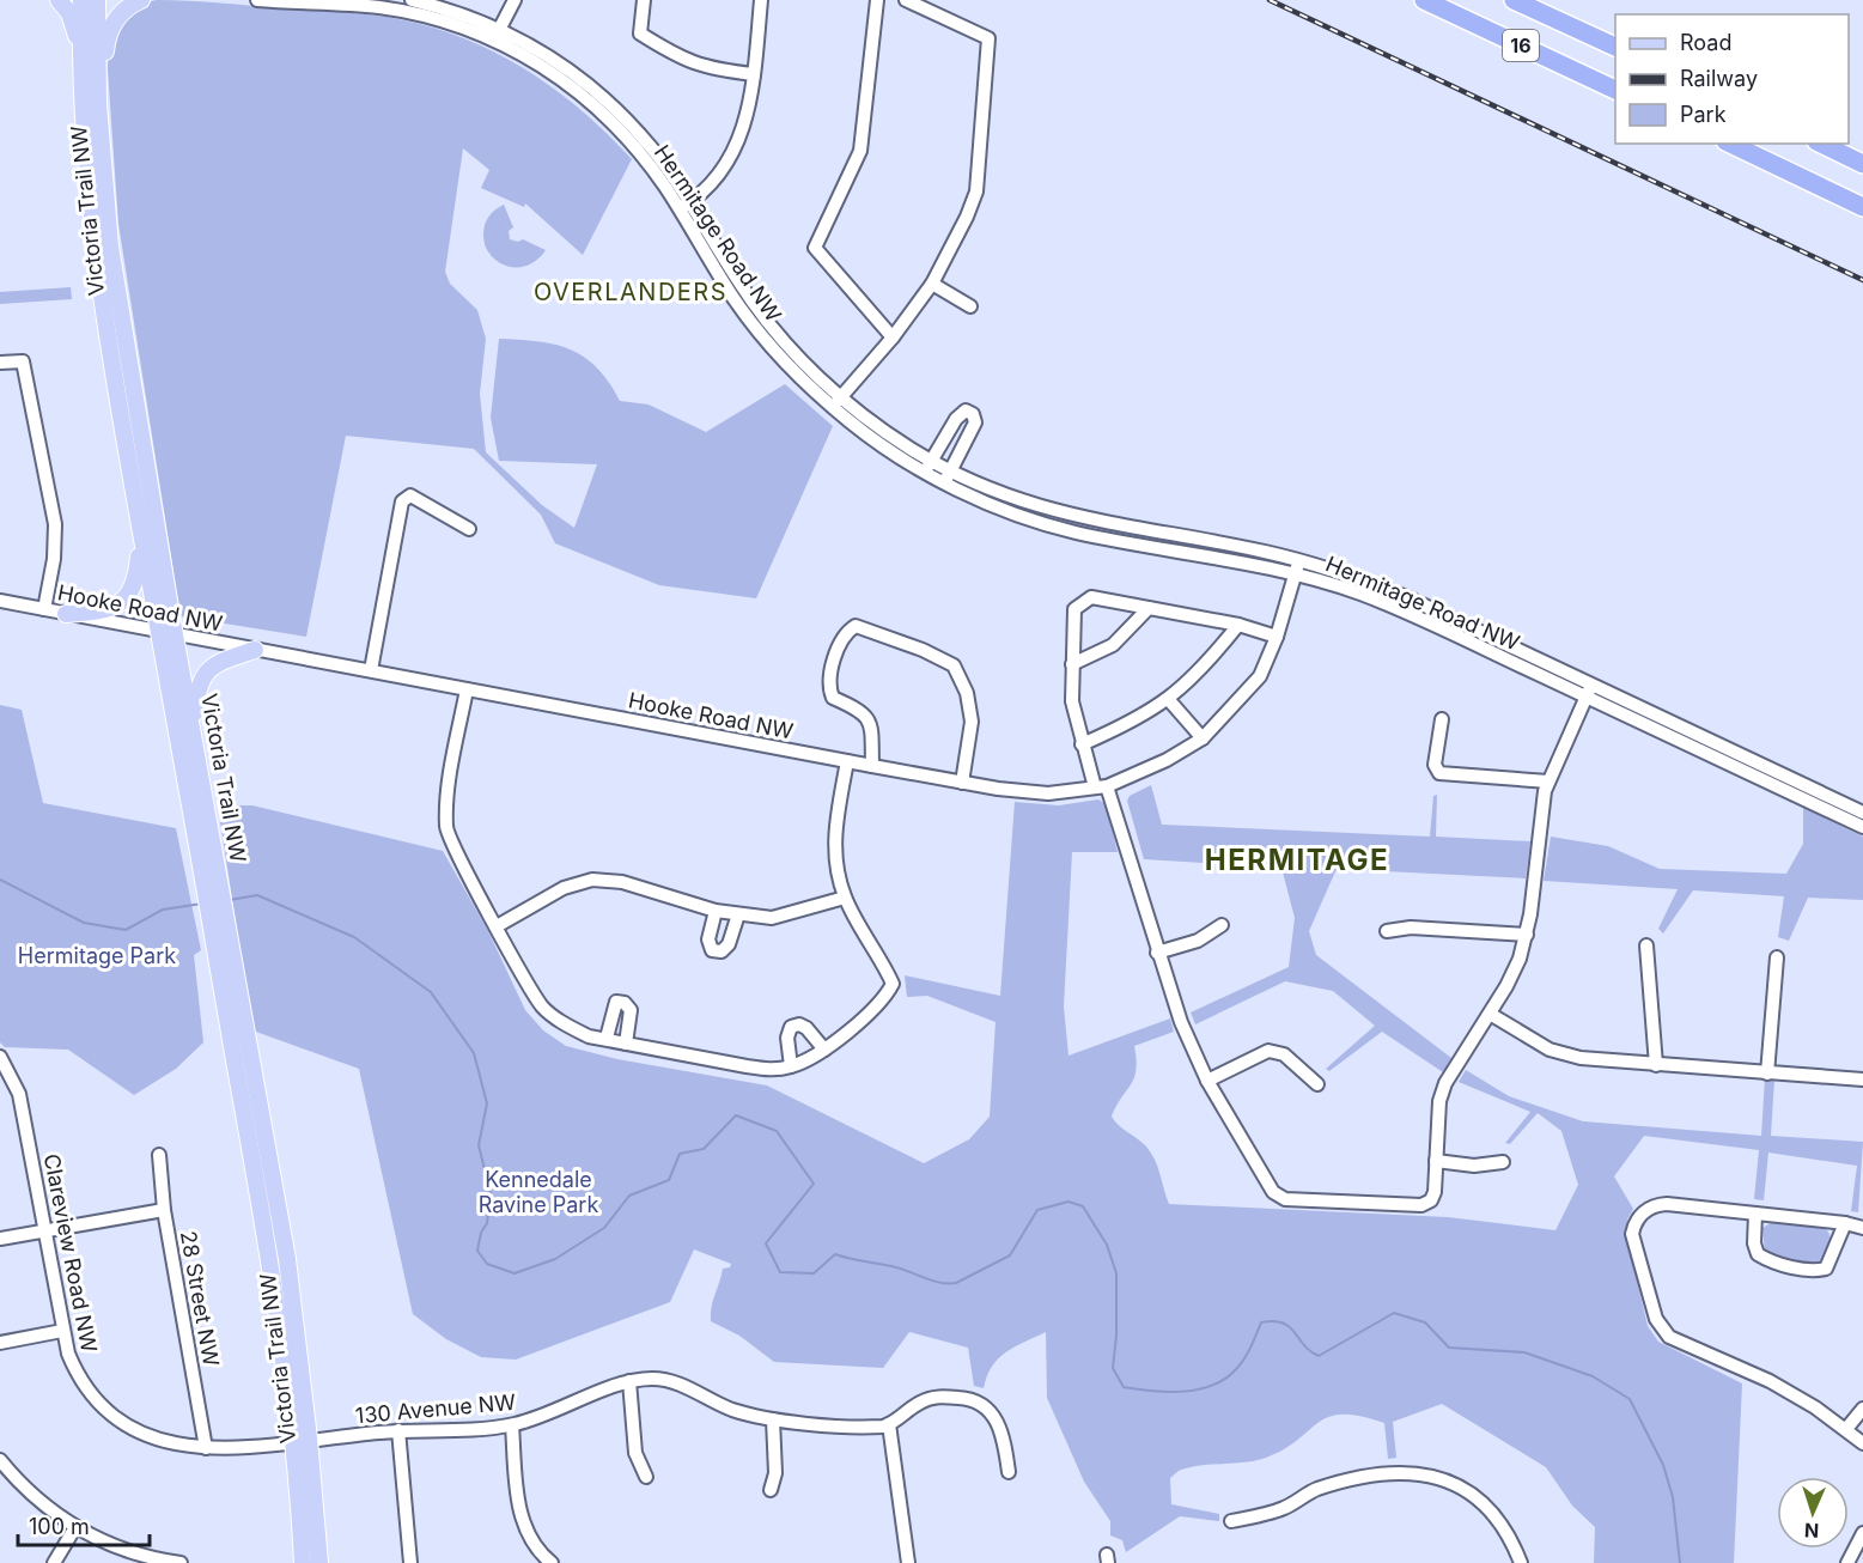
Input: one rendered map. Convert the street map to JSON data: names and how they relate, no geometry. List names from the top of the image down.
{
  "streets": {
    "highway": ["16"],
    "main road": ["Victoria Trail NW"],
    "street": [
      "Hermitage Road NW",
      "Hooke Road NW",
      "Clareview Road NW",
      "28 Street NW",
      "130 Avenue NW"
    ]
  },
  "crossings": [
    ["Victoria Trail NW", "Hooke Road NW"],
    ["Victoria Trail NW", "Clareview Road NW"],
    ["Victoria Trail NW", "130 Avenue NW"],
    ["Hermitage Road NW", "Hooke Road NW"],
    ["Clareview Road NW", "28 Street NW"],
    ["Clareview Road NW", "130 Avenue NW"]
  ],
  "districts": ["OVERLANDERS", "HERMITAGE"],
  "parks": ["Hermitage Park", "Kennedale Ravine Park"],
  "legend": ["Road", "Railway", "Park"],
  "scale_bar": "100 m",
  "north": "bottom"
}
